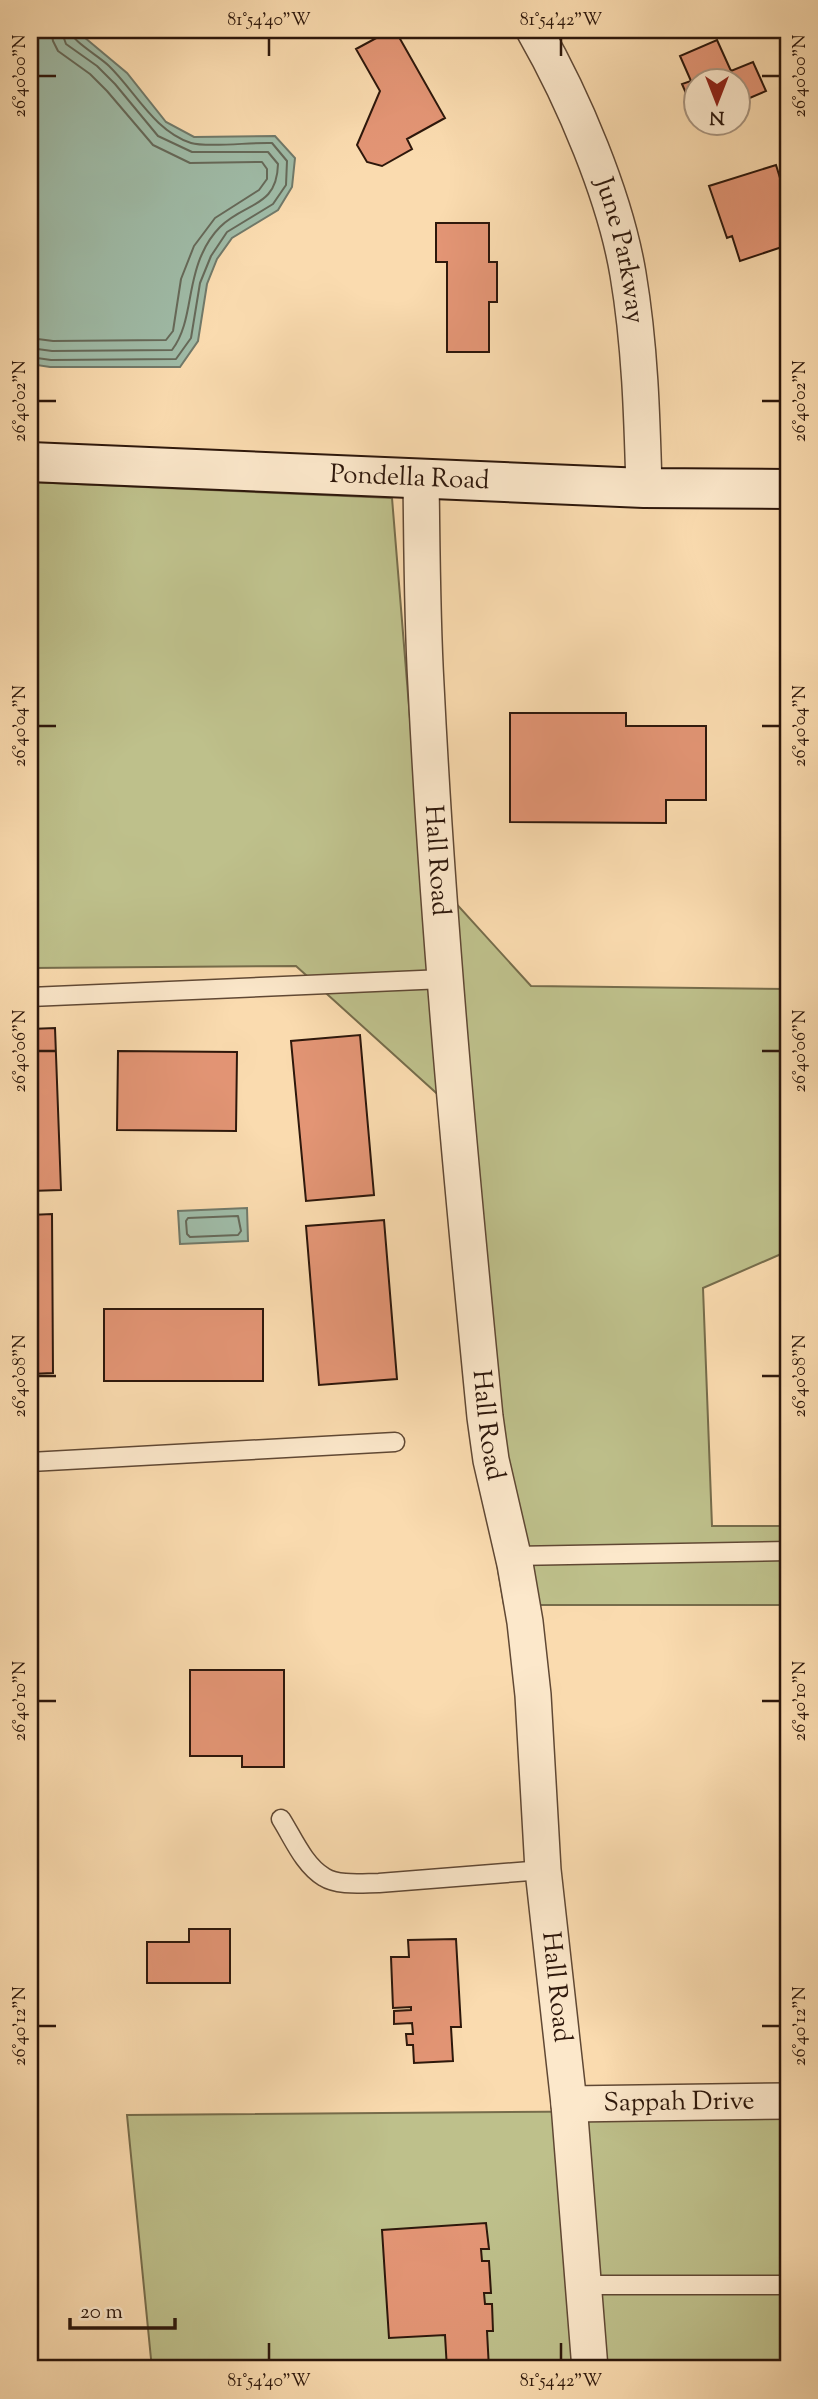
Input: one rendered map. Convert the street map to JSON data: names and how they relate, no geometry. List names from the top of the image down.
{
  "streets": {
    "main road": ["Pondella Road"],
    "street": ["June Parkway", "Hall Road", "Sappah Drive"]
  },
  "crossings": [
    ["June Parkway", "Pondella Road"],
    ["Pondella Road", "Hall Road"],
    ["Hall Road", "Sappah Drive"]
  ],
  "scale_bar": "20 m",
  "north": "bottom",
  "coordinates": [
    "81°54'40\"W",
    "81°54'42\"W",
    "26°40'00\"N",
    "26°40'02\"N",
    "26°40'04\"N",
    "26°40'06\"N",
    "26°40'08\"N",
    "26°40'10\"N",
    "26°40'12\"N"
  ]
}
